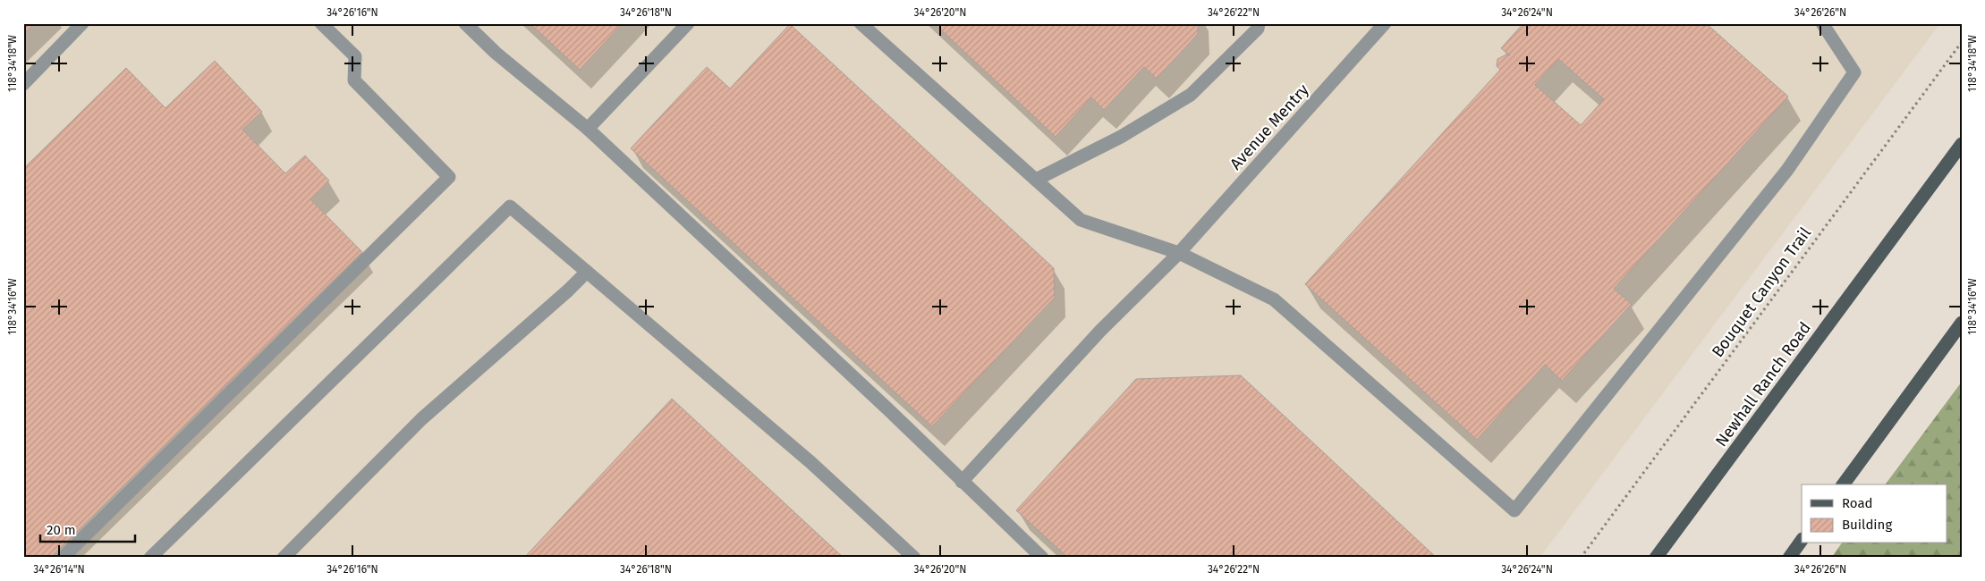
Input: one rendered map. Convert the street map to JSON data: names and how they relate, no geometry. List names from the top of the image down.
{
  "streets": {
    "main road": ["Newhall Ranch Road"],
    "street": ["Avenue Mentry"],
    "path": ["Bouquet Canyon Trail"]
  },
  "legend": ["Road", "Building"],
  "scale_bar": "20 m",
  "coordinates": [
    "34°26'16\"N",
    "34°26'18\"N",
    "34°26'20\"N",
    "34°26'22\"N",
    "34°26'24\"N",
    "34°26'26\"N",
    "118°34'18\"W",
    "118°34'16\"W",
    "34°26'14\"N"
  ]
}
